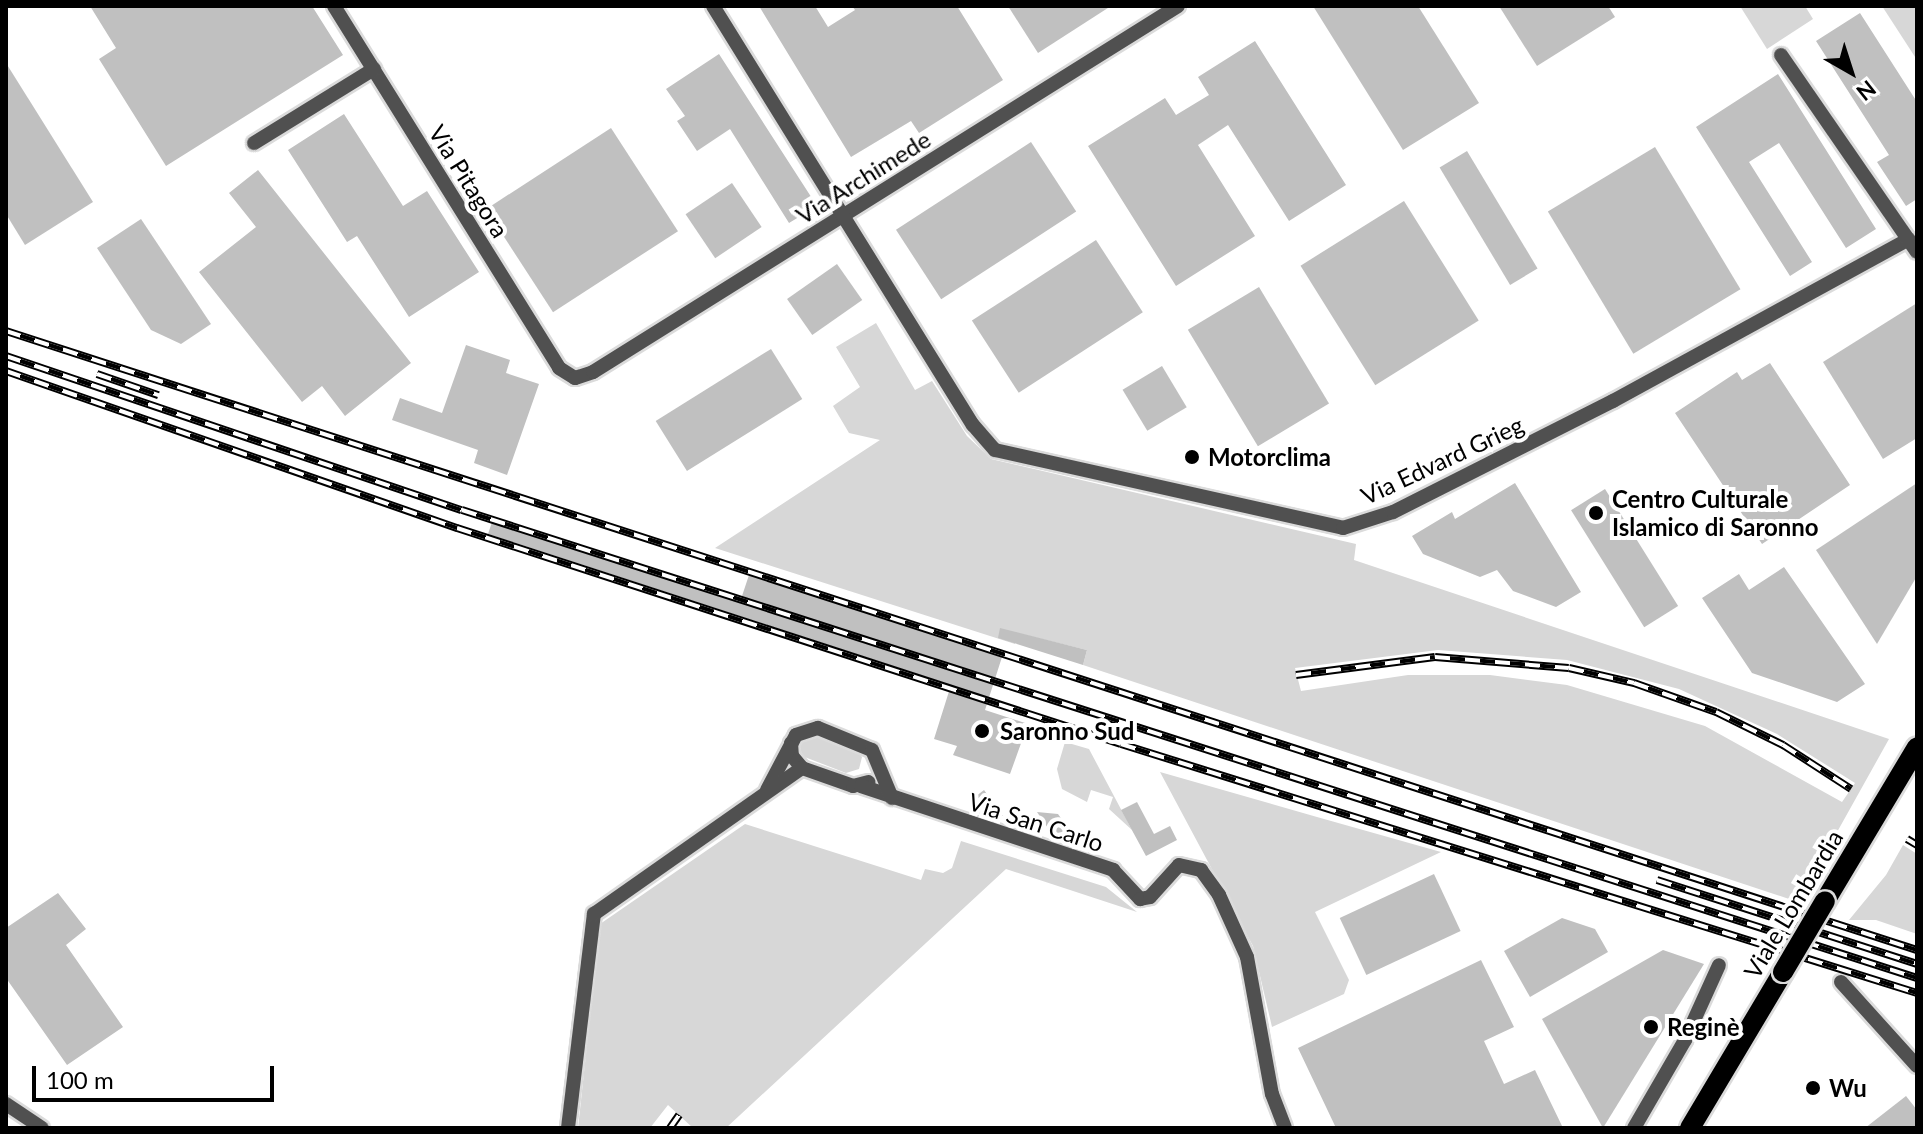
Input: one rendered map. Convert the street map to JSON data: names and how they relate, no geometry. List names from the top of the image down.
{
  "streets": {
    "main road": ["Viale Lombardia"],
    "street": [
      "Via Archimede",
      "Via Pitagora",
      "Via Edvard Grieg",
      "Via San Carlo"
    ]
  },
  "crossings": [
    ["Via Archimede", "Via Pitagora"],
    ["Via Archimede", "Via Edvard Grieg"]
  ],
  "places": [
    "Motorclima",
    "Centro Culturale Islamico di Saronno",
    "Saronno Sud",
    "Reginè",
    "Wu"
  ],
  "scale_bar": "100 m",
  "north": "bottom right"
}
